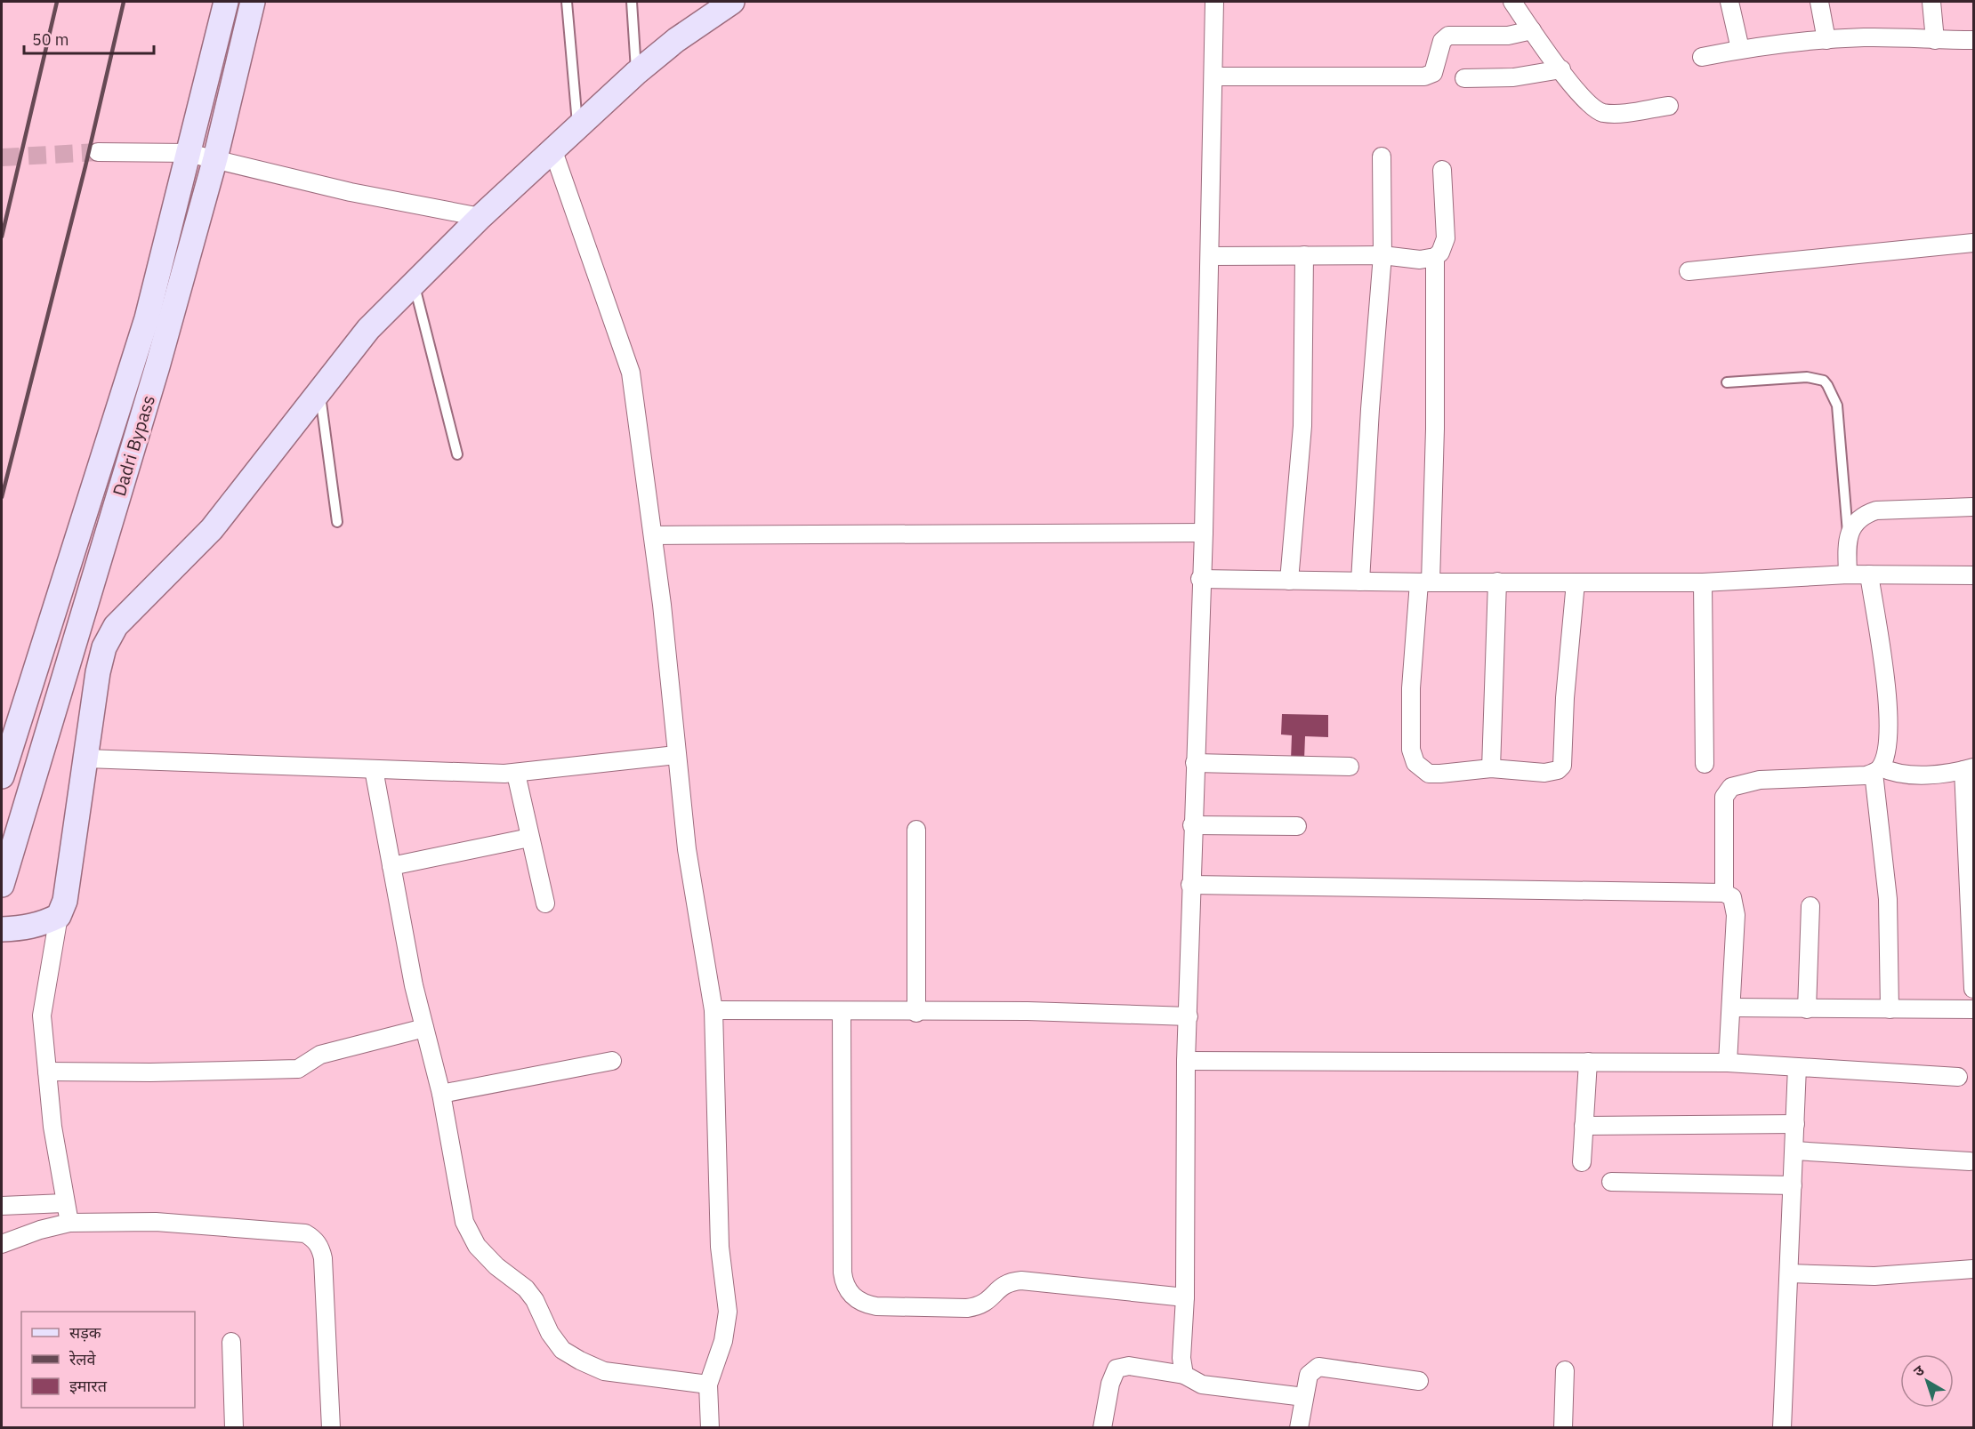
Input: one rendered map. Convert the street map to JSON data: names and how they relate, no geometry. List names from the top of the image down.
{
  "streets": {
    "main road": ["Dadri Bypass"]
  },
  "legend": ["सड़क", "रेलवे", "इमारत"],
  "scale_bar": "50 m",
  "north": "top left"
}
